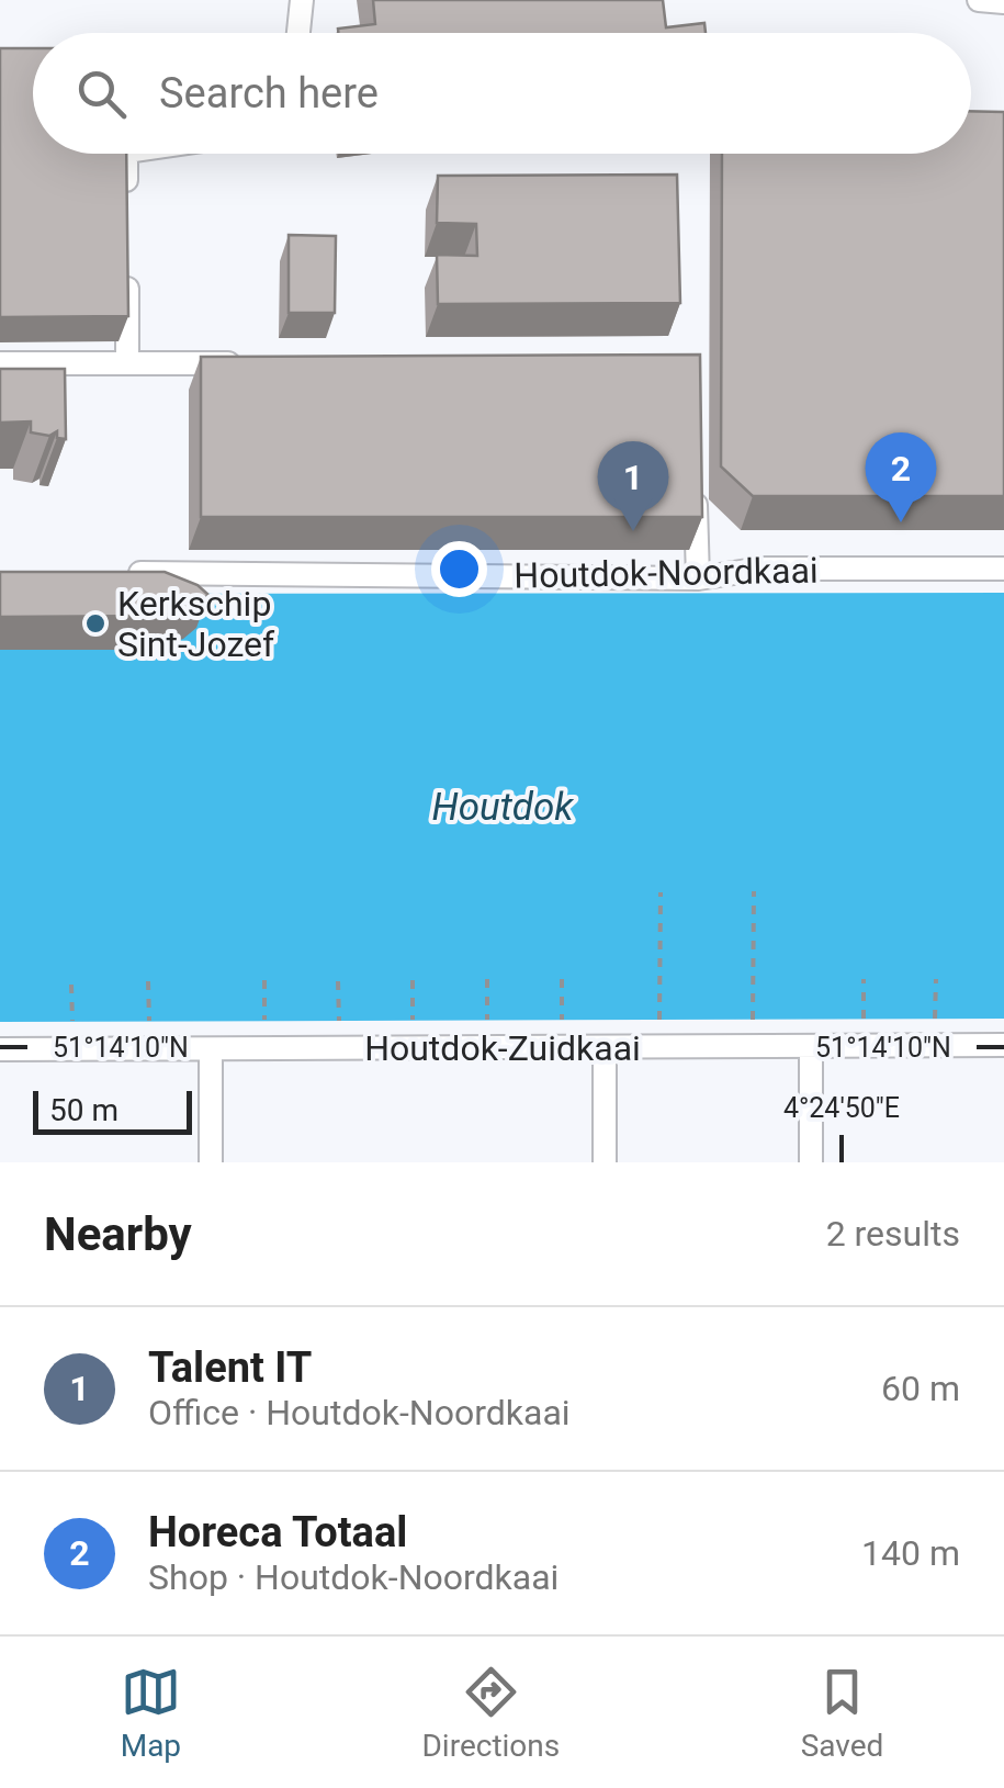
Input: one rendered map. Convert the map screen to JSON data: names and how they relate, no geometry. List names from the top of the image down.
{
  "streets": {
    "street": ["Houtdok-Noordkaai", "Houtdok-Zuidkaai"]
  },
  "water": ["Houtdok"],
  "places": ["Kerkschip Sint-Jozef"],
  "scale_bar": "50 m",
  "page": {
    "search": "Search here",
    "pins": ["2", "1"],
    "scale": "50 m",
    "heading": ["Nearby", "2 results"],
    "list": [
      {
        "mark": "1",
        "name": "Talent IT",
        "note": "Office · Houtdok-Noordkaai",
        "value": "60 m"
      },
      {
        "mark": "2",
        "name": "Horeca Totaal",
        "note": "Shop · Houtdok-Noordkaai",
        "value": "140 m"
      }
    ],
    "nav": ["Map", "Directions", "Saved"]
  },
  "coordinates": ["51°14'10\"N", "4°24'50\"E"]
}
